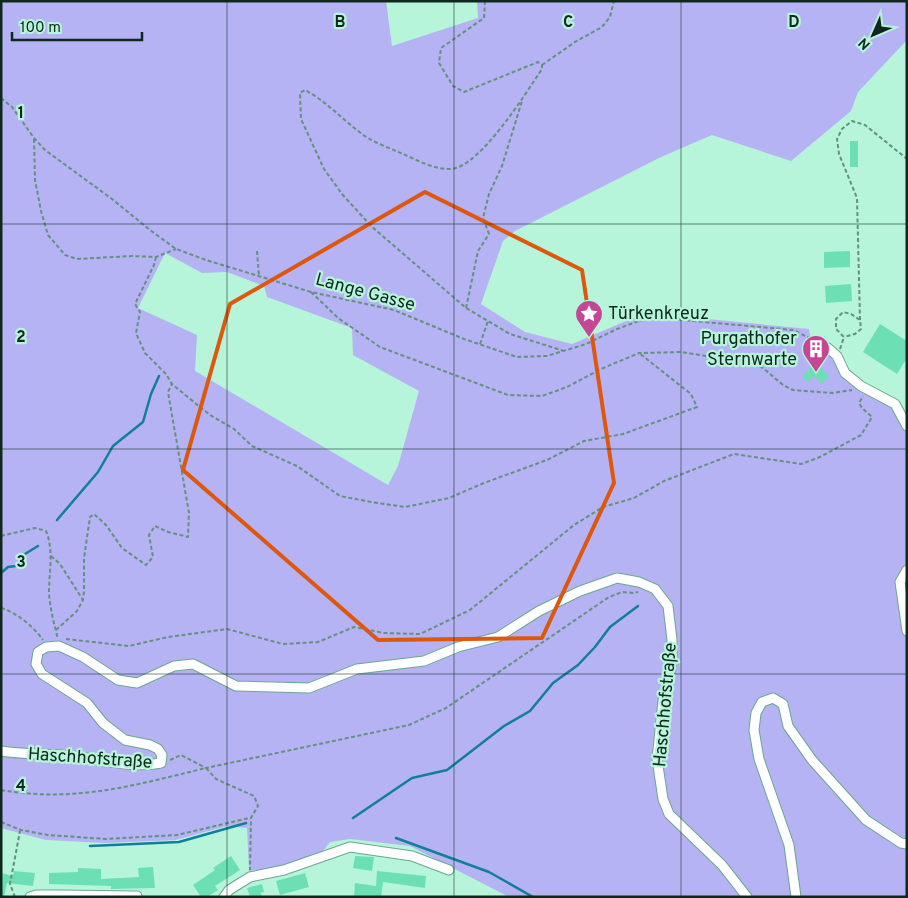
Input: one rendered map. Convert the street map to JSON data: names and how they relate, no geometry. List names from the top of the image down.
{
  "streets": {
    "street": ["Haschhofstraße"],
    "path": ["Lange Gasse"]
  },
  "places": {
    "place": ["Türkenkreuz"],
    "building": ["Purgathofer Sternwarte"]
  },
  "scale_bar": "100 m",
  "north": "bottom left",
  "grid": {
    "columns": ["B", "C", "D"],
    "rows": [
      "1",
      "2",
      "3",
      "4"
    ]
  }
}
